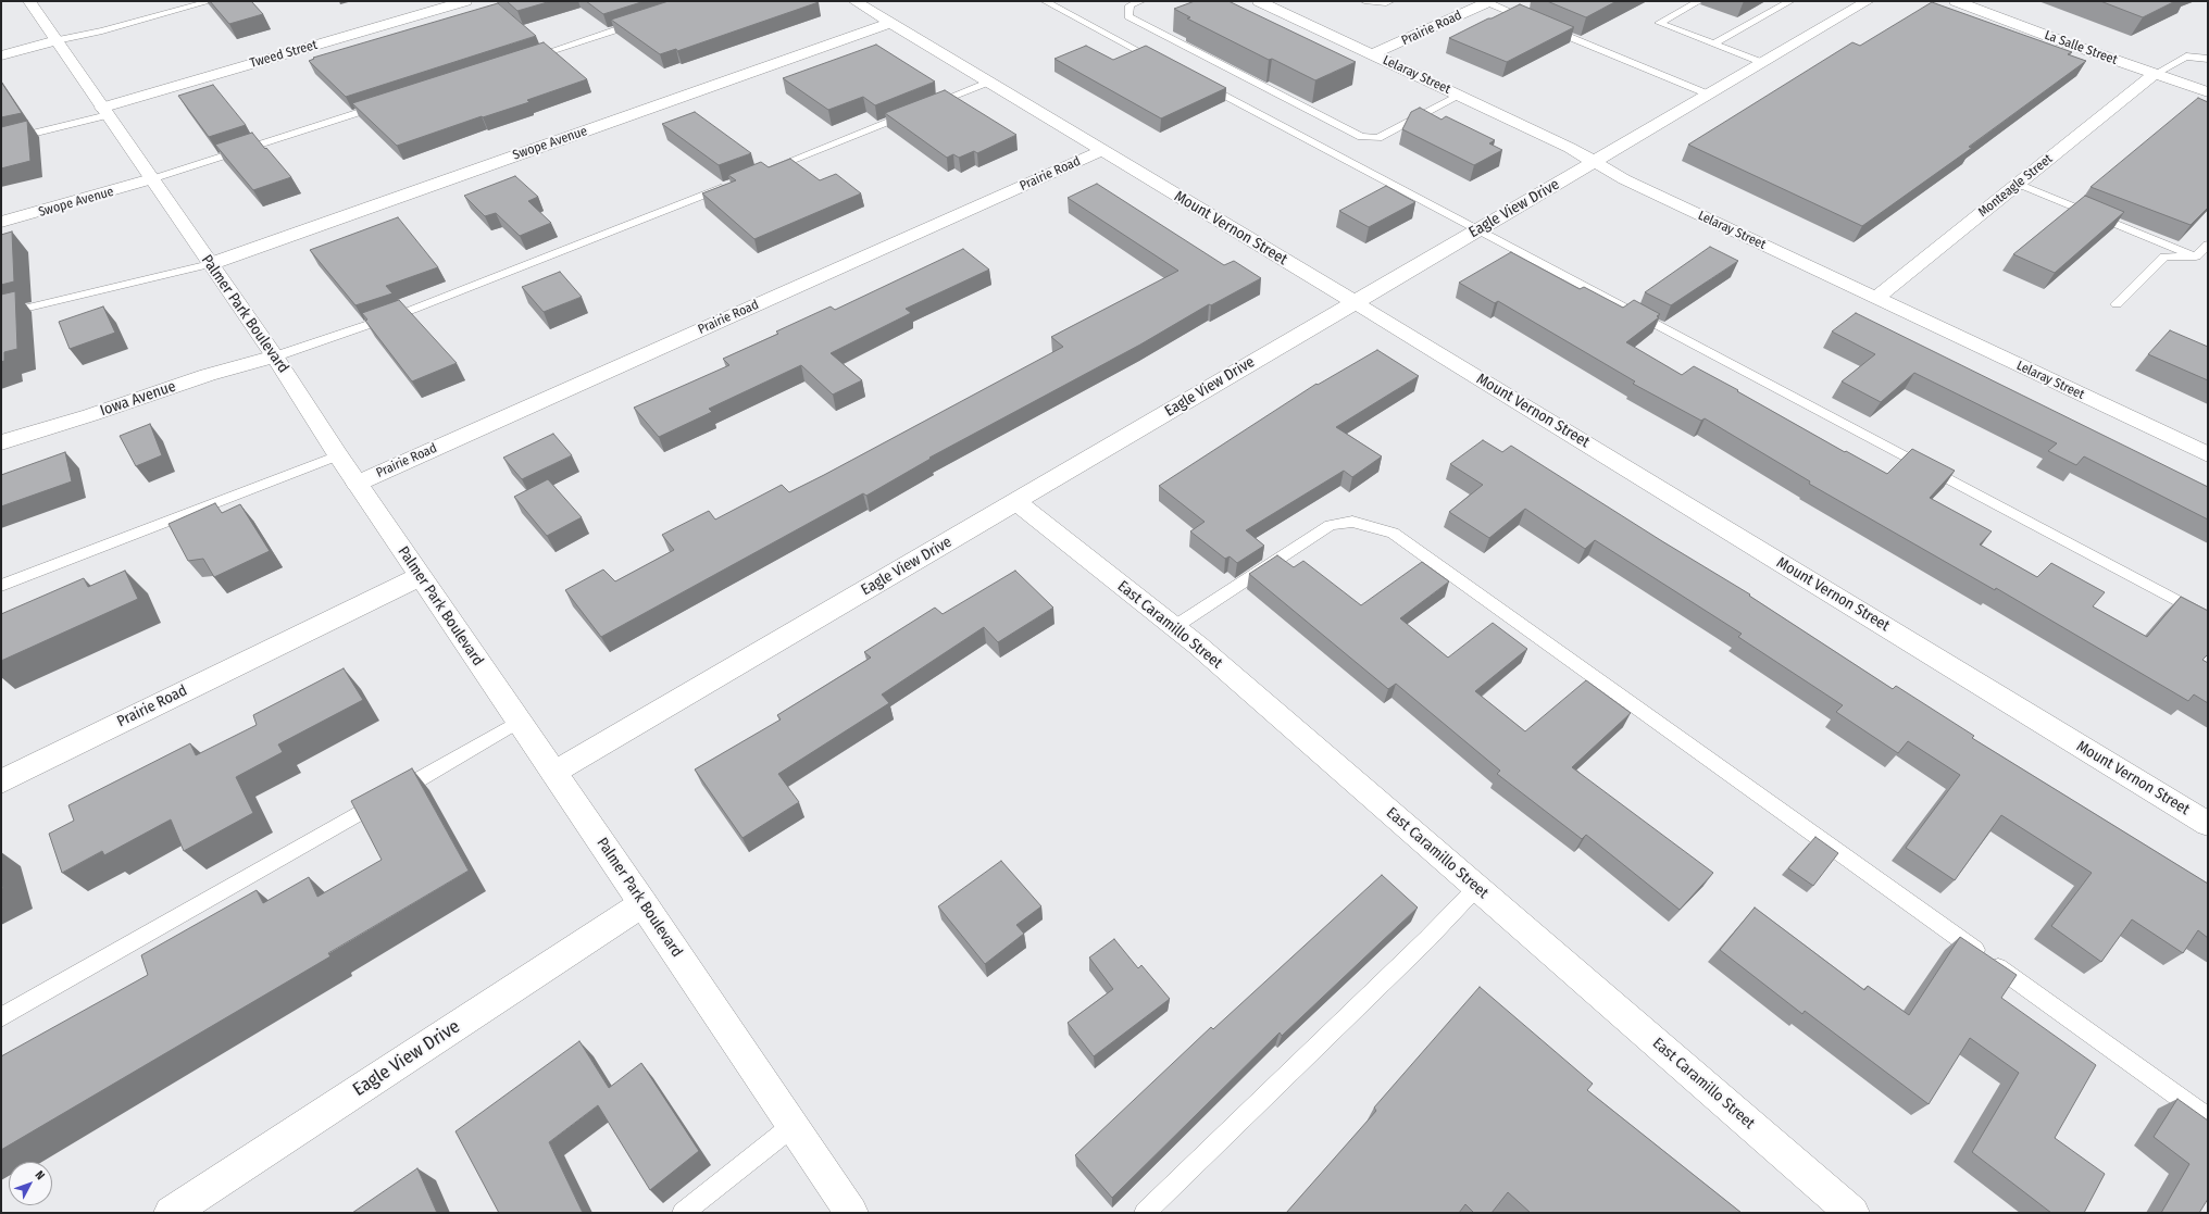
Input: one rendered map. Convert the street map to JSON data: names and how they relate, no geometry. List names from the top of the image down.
{
  "streets": {
    "street": [
      "Prairie Road",
      "La Salle Street",
      "Tweed Street",
      "Lelaray Street",
      "Swope Avenue",
      "Monteagle Street",
      "Eagle View Drive",
      "Mount Vernon Street",
      "Palmer Park Boulevard",
      "Iowa Avenue",
      "East Caramillo Street"
    ]
  },
  "crossings": [
    ["Prairie Road", "Lelaray Street"],
    ["Prairie Road", "Mount Vernon Street"],
    ["Prairie Road", "Palmer Park Boulevard"],
    ["La Salle Street", "Monteagle Street"],
    ["Tweed Street", "Palmer Park Boulevard"],
    ["Lelaray Street", "Monteagle Street"],
    ["Lelaray Street", "Eagle View Drive"],
    ["Swope Avenue", "Mount Vernon Street"],
    ["Swope Avenue", "Palmer Park Boulevard"],
    ["Eagle View Drive", "Mount Vernon Street"],
    ["Eagle View Drive", "Palmer Park Boulevard"],
    ["Eagle View Drive", "East Caramillo Street"],
    ["Palmer Park Boulevard", "Iowa Avenue"]
  ],
  "north": "top right"
}
